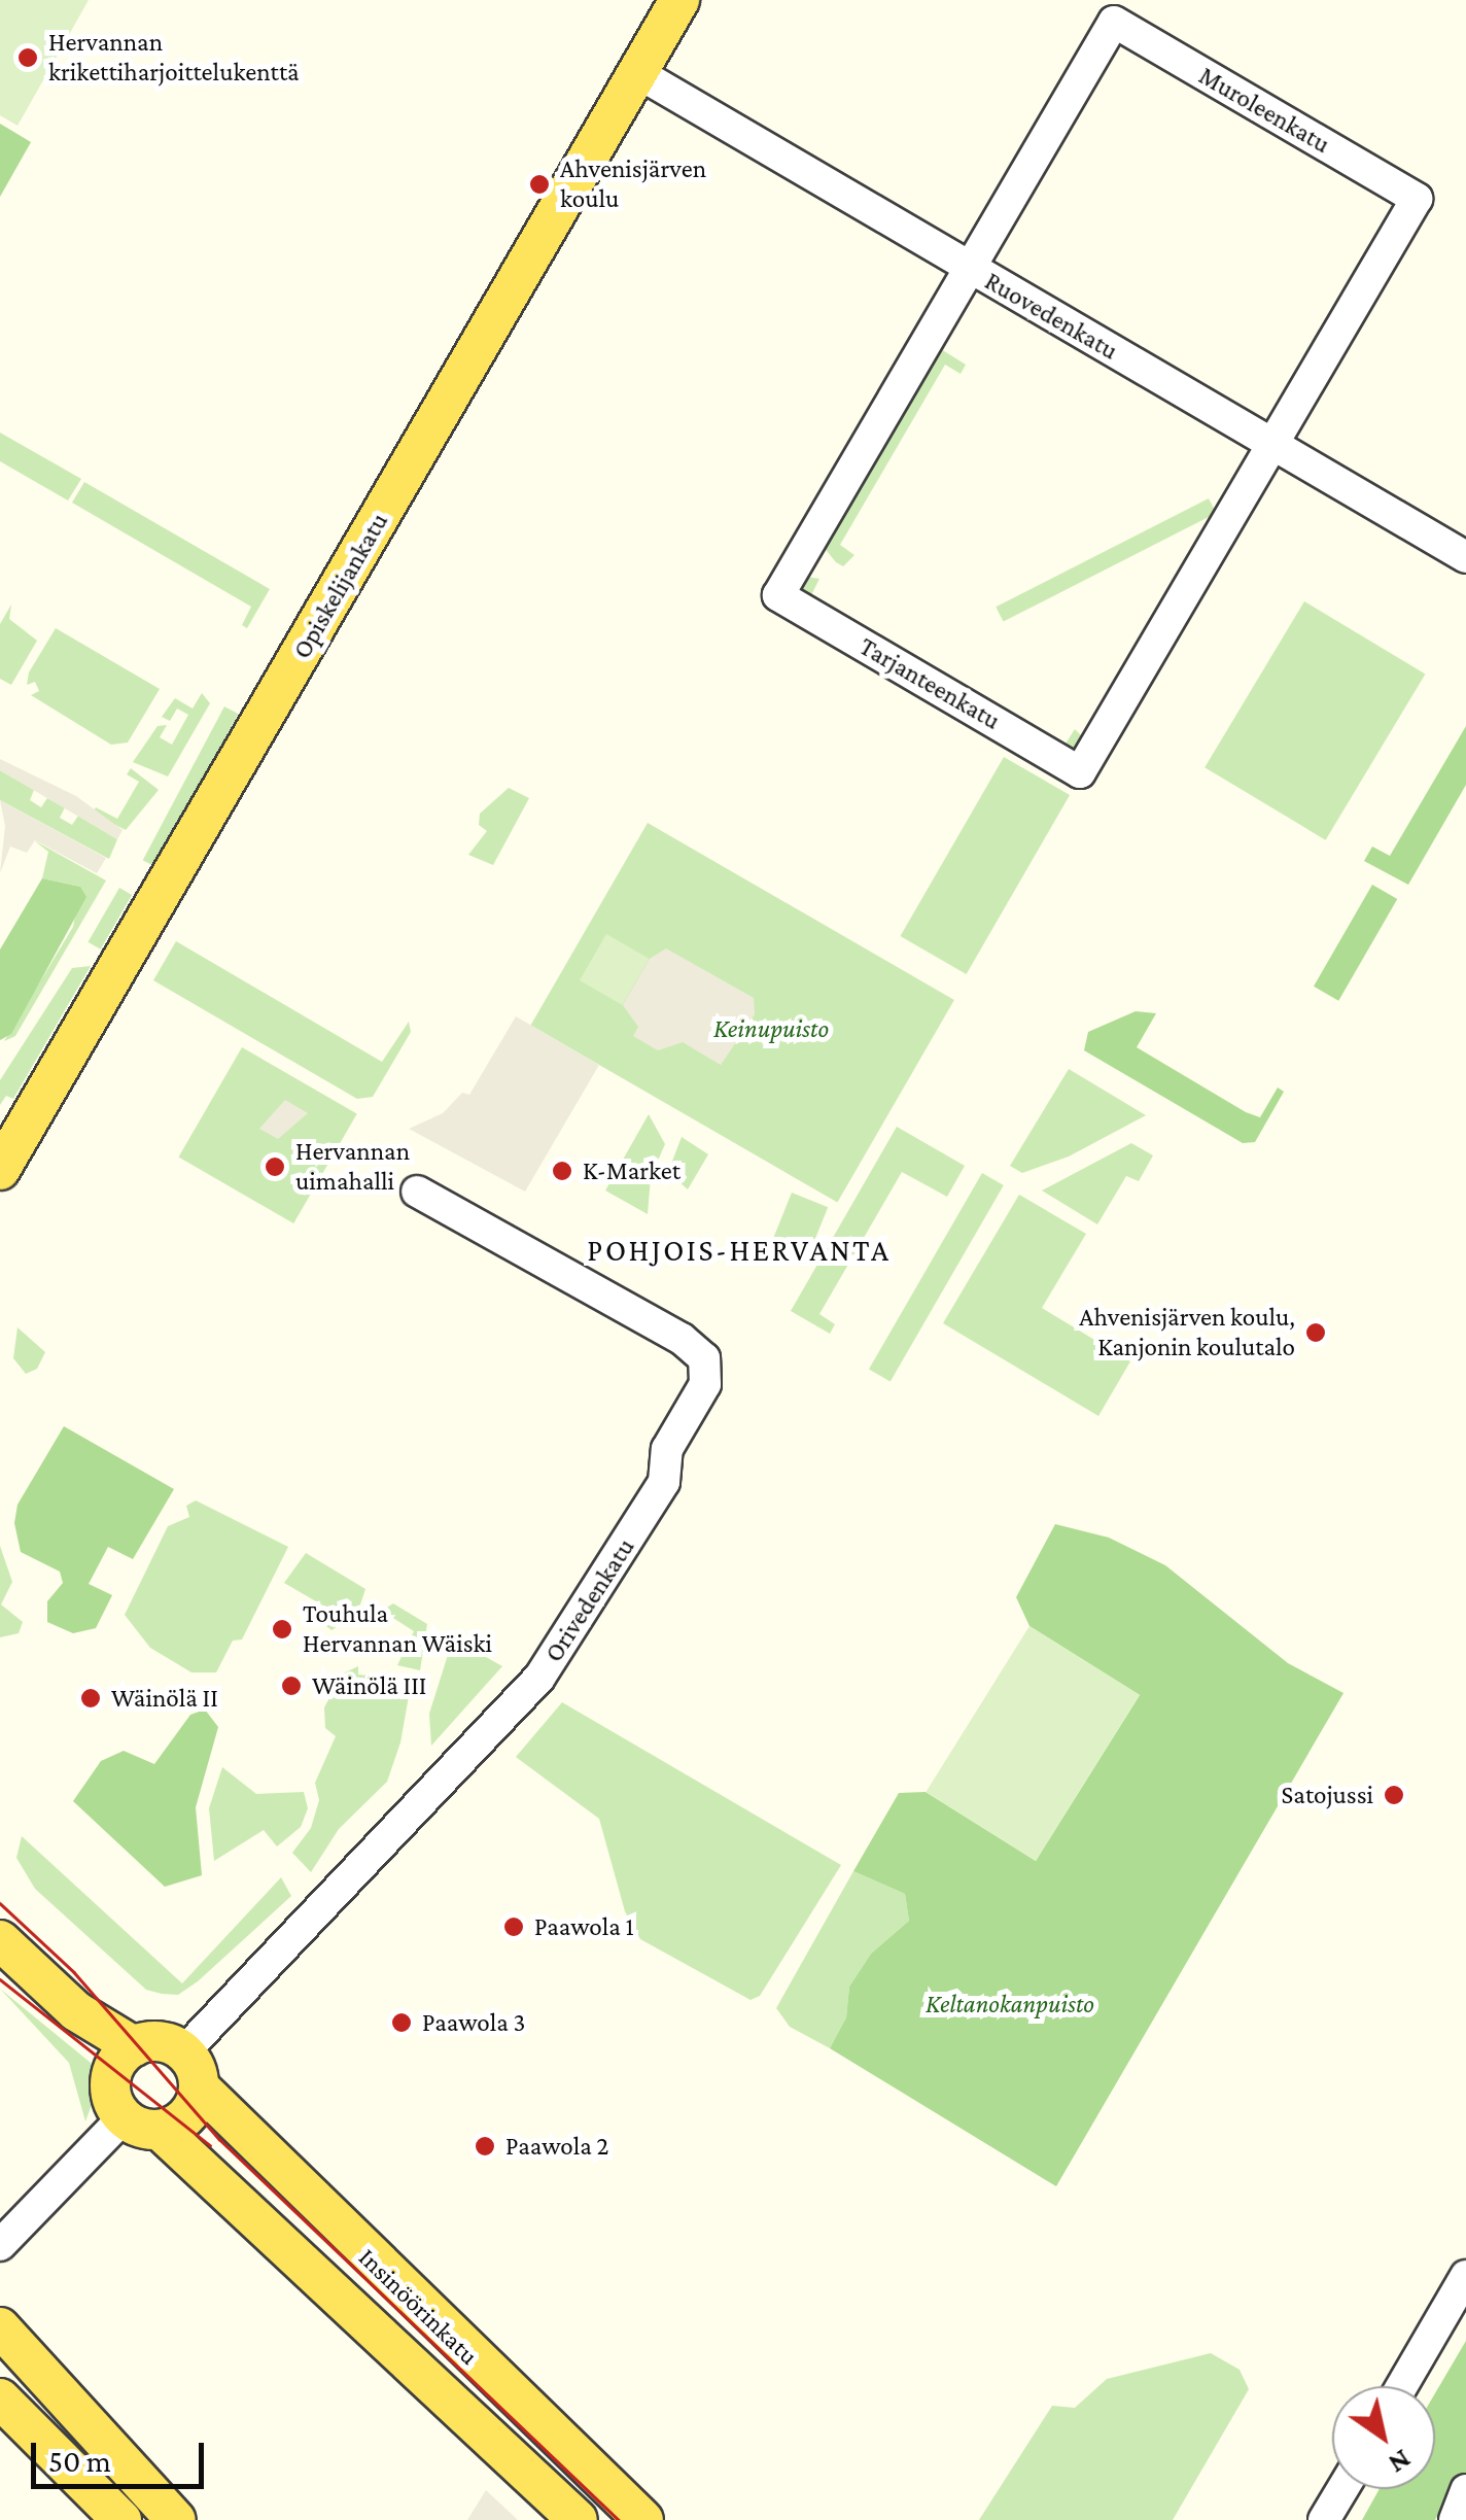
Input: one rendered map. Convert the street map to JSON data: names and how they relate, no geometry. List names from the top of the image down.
{
  "streets": {
    "main road": ["Opiskelijankatu", "Insinöörinkatu"],
    "street": [
      "Muroleenkatu",
      "Ruovedenkatu",
      "Tarjanteenkatu",
      "Orivedenkatu"
    ]
  },
  "crossings": [
    ["Muroleenkatu", "Ruovedenkatu"],
    ["Muroleenkatu", "Tarjanteenkatu"],
    ["Ruovedenkatu", "Opiskelijankatu"],
    ["Ruovedenkatu", "Tarjanteenkatu"],
    ["Orivedenkatu", "Insinöörinkatu"]
  ],
  "districts": ["POHJOIS-HERVANTA"],
  "parks": ["Keinupuisto", "Keltanokanpuisto"],
  "places": [
    "Hervannan krikettiharjoittelukenttä",
    "Ahvenisjärven koulu",
    "Hervannan uimahalli",
    "K-Market",
    "Ahvenisjärven koulu, Kanjonin koulutalo",
    "Touhula Hervannan Wäiski",
    "Wäinölä III",
    "Wäinölä II",
    "Satojussi",
    "Paawola 1",
    "Paawola 3",
    "Paawola 2"
  ],
  "scale_bar": "50 m",
  "north": "bottom right"
}
